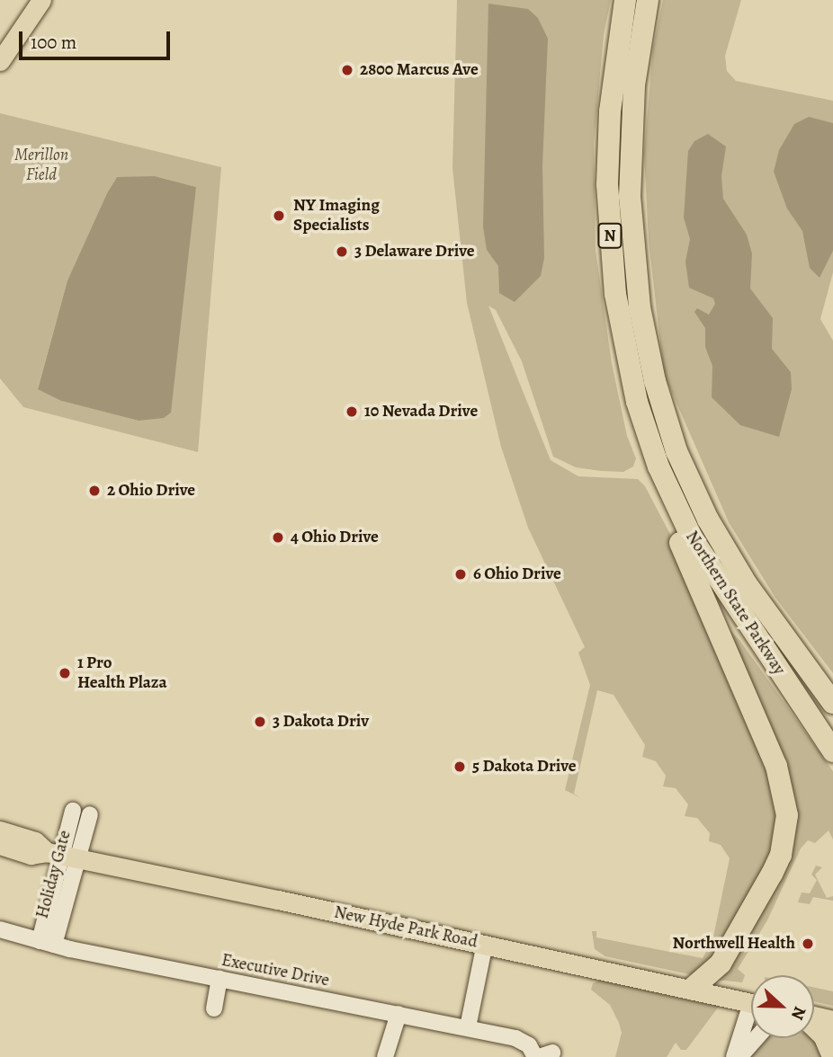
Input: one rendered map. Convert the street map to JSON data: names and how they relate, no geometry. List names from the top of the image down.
{
  "streets": {
    "highway": ["N", "Northern State Parkway"],
    "main road": ["New Hyde Park Road"],
    "street": ["Holiday Gate", "Executive Drive"]
  },
  "crossings": [
    ["Holiday Gate", "New Hyde Park Road"],
    ["Holiday Gate", "Executive Drive"]
  ],
  "parks": ["Merillon Field"],
  "places": [
    "2800 Marcus Ave",
    "NY Imaging Specialists",
    "3 Delaware Drive",
    "10 Nevada Drive",
    "2 Ohio Drive",
    "4 Ohio Drive",
    "6 Ohio Drive",
    "1 Pro Health Plaza",
    "3 Dakota Driv",
    "5 Dakota Drive",
    "Northwell Health"
  ],
  "scale_bar": "100 m",
  "north": "right"
}
